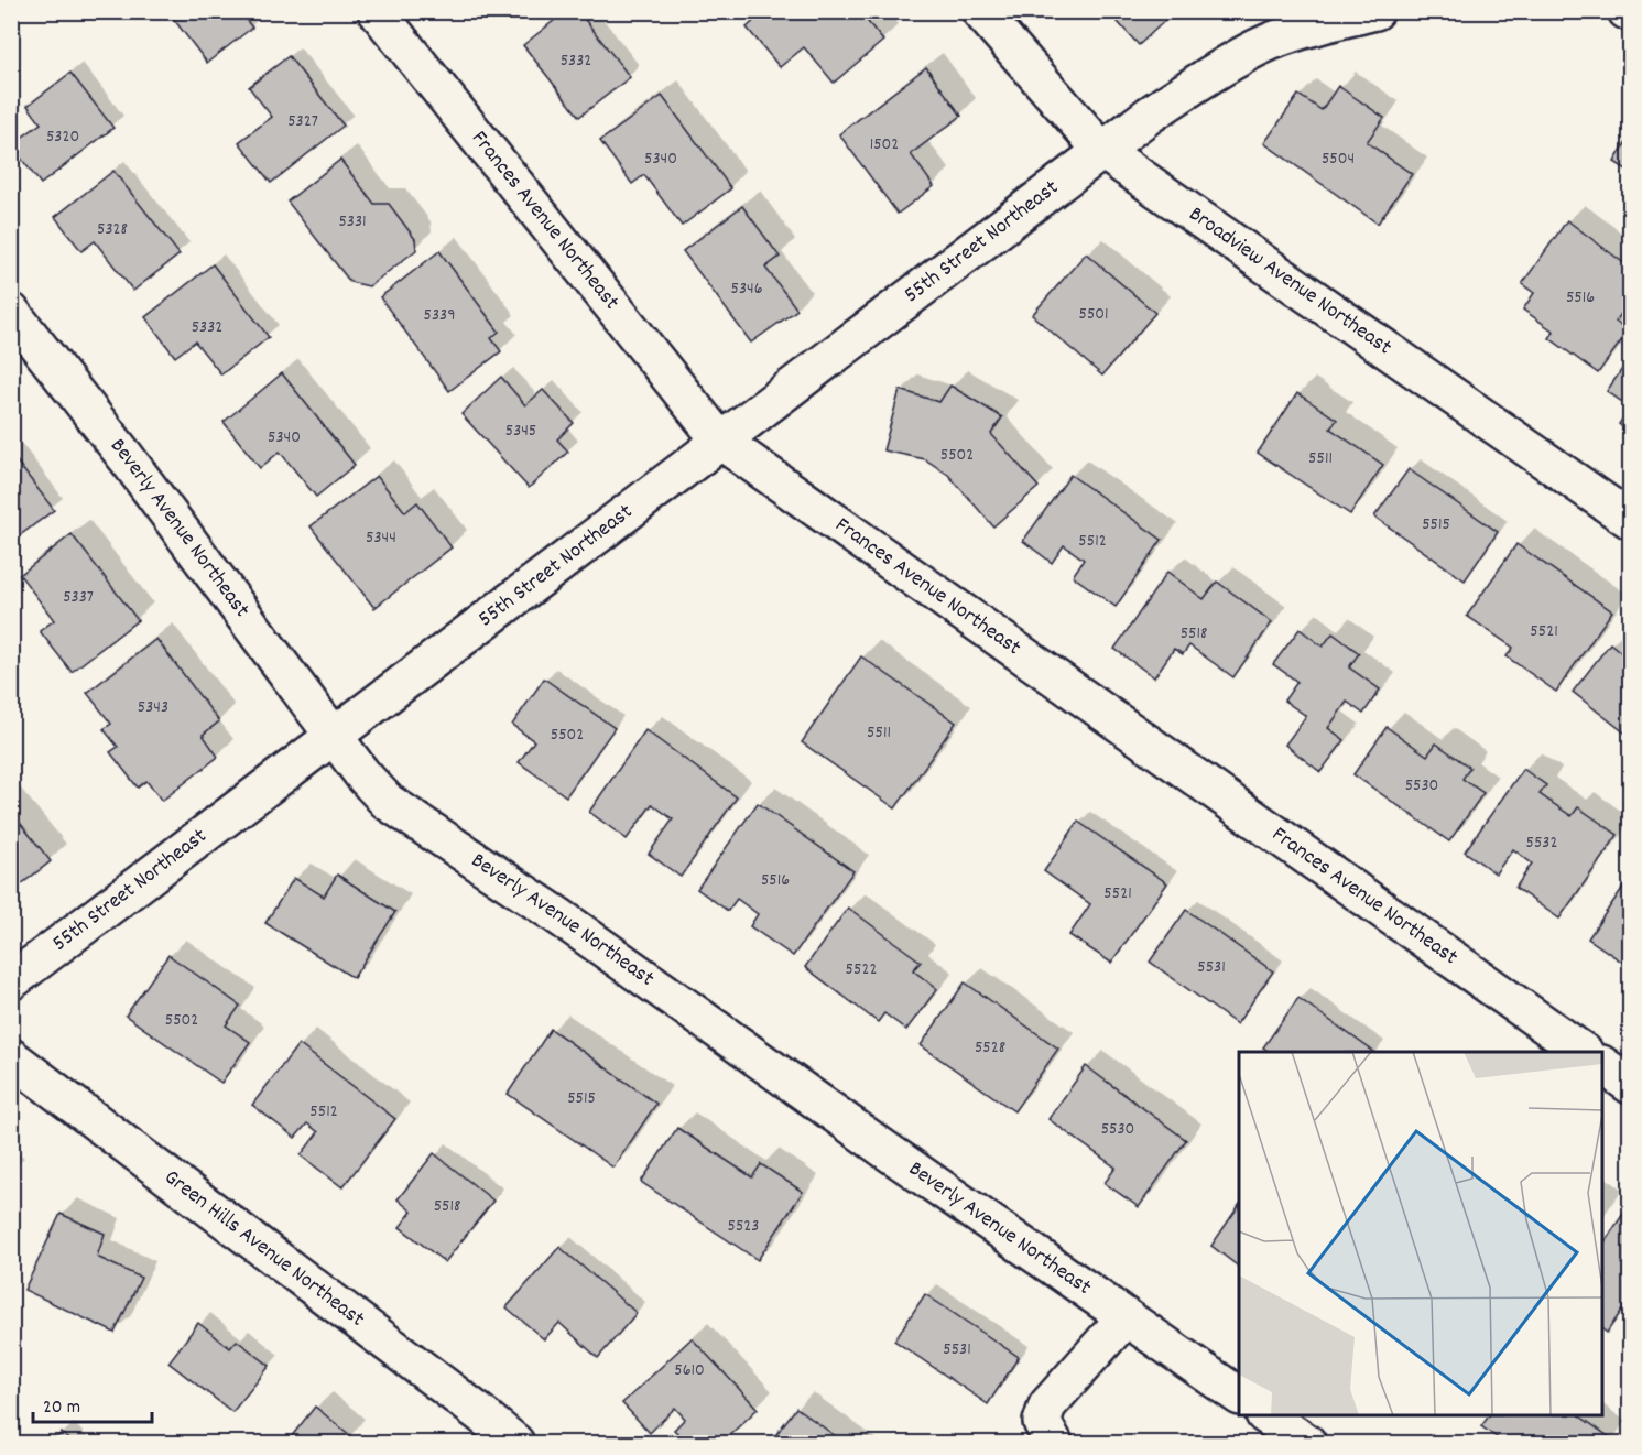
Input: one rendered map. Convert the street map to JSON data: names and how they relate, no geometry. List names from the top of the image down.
{
  "streets": {
    "street": [
      "Frances Avenue Northeast",
      "55th Street Northeast",
      "Broadview Avenue Northeast",
      "Beverly Avenue Northeast",
      "Green Hills Avenue Northeast"
    ]
  },
  "crossings": [
    ["Frances Avenue Northeast", "55th Street Northeast"],
    ["55th Street Northeast", "Broadview Avenue Northeast"],
    ["55th Street Northeast", "Beverly Avenue Northeast"]
  ],
  "house_numbers": [
    "5332",
    "5327",
    "5320",
    "1502",
    "5340",
    "5504",
    "5331",
    "5328",
    "5346",
    "5516",
    "5501",
    "5339",
    "5332",
    "5345",
    "5340",
    "5502",
    "5511",
    "5515",
    "5344",
    "5512",
    "5337",
    "5521",
    "5518",
    "5343",
    "5511",
    "5502",
    "5530",
    "5532",
    "5516",
    "5521",
    "5531",
    "5522",
    "5502",
    "5528",
    "5515",
    "5512",
    "5530",
    "5518",
    "5523",
    "5531",
    "5610"
  ],
  "scale_bar": "20 m"
}
